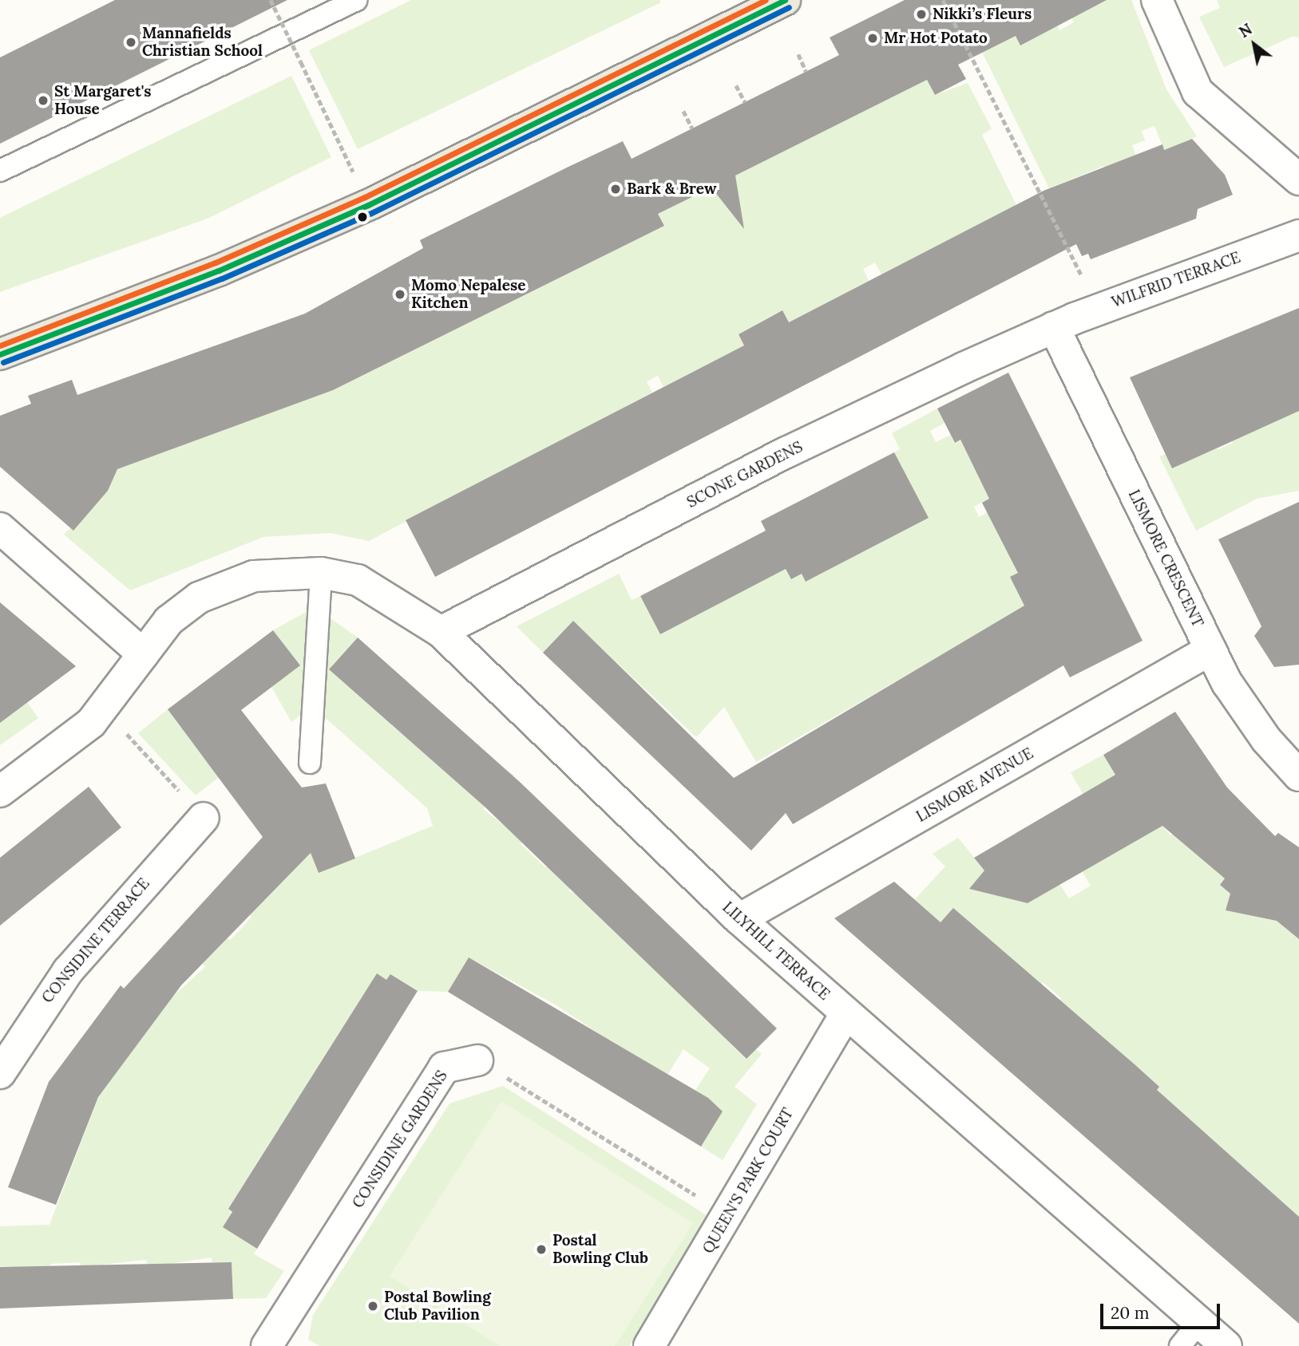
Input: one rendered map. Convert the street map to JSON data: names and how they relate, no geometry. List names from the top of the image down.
{
  "streets": {
    "street": [
      "WILFRID TERRACE",
      "SCONE GARDENS",
      "LISMORE CRESCENT",
      "LISMORE AVENUE",
      "CONSIDINE TERRACE",
      "LILYHILL TERRACE",
      "CONSIDINE GARDENS",
      "QUEEN'S PARK COURT"
    ]
  },
  "crossings": [
    ["WILFRID TERRACE", "SCONE GARDENS"],
    ["WILFRID TERRACE", "LISMORE CRESCENT"],
    ["SCONE GARDENS", "LISMORE CRESCENT"],
    ["SCONE GARDENS", "LILYHILL TERRACE"],
    ["LISMORE CRESCENT", "LISMORE AVENUE"],
    ["LISMORE AVENUE", "LILYHILL TERRACE"],
    ["LILYHILL TERRACE", "QUEEN'S PARK COURT"]
  ],
  "places": [
    "Nikki’s Fleurs",
    "Mr Hot Potato",
    "Mannafields Christian School",
    "St Margaret's House",
    "Bark & Brew",
    "Momo Nepalese Kitchen",
    "Postal Bowling Club",
    "Postal Bowling Club Pavilion"
  ],
  "scale_bar": "20 m",
  "north": "top left"
}
